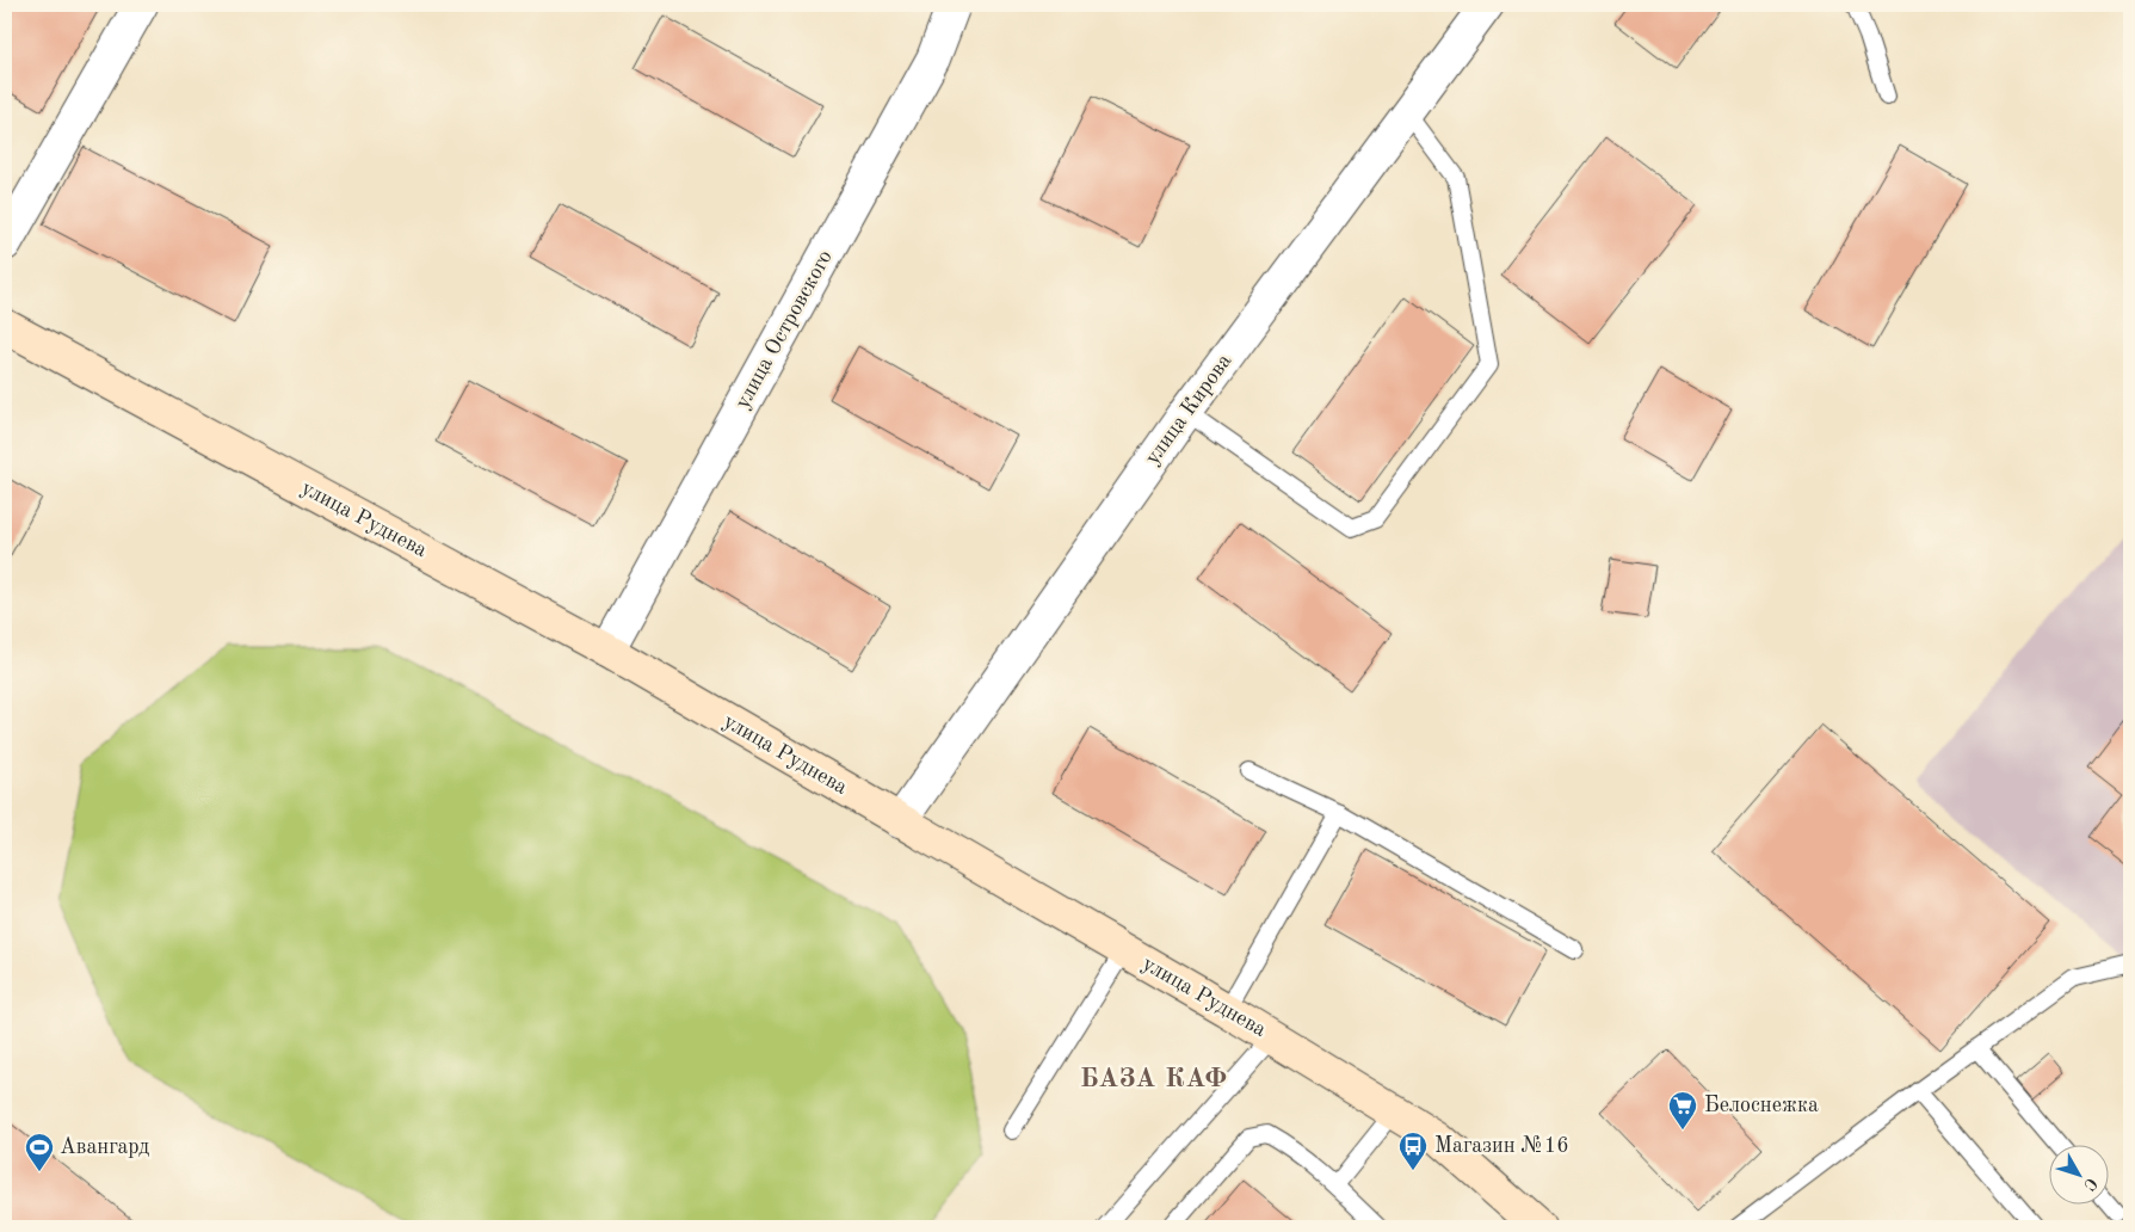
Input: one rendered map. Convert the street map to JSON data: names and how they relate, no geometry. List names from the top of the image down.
{
  "streets": {
    "main road": ["улица Руднева"],
    "street": ["улица Островского", "улица Кирова"]
  },
  "crossings": [
    ["улица Островского", "улица Руднева"],
    ["улица Кирова", "улица Руднева"]
  ],
  "districts": ["БАЗА КАФ"],
  "places": {
    "supermarket": ["Белоснежка"],
    "bus stop": ["Магазин №16"],
    "sports": ["Авангард"]
  },
  "north": "bottom right"
}
